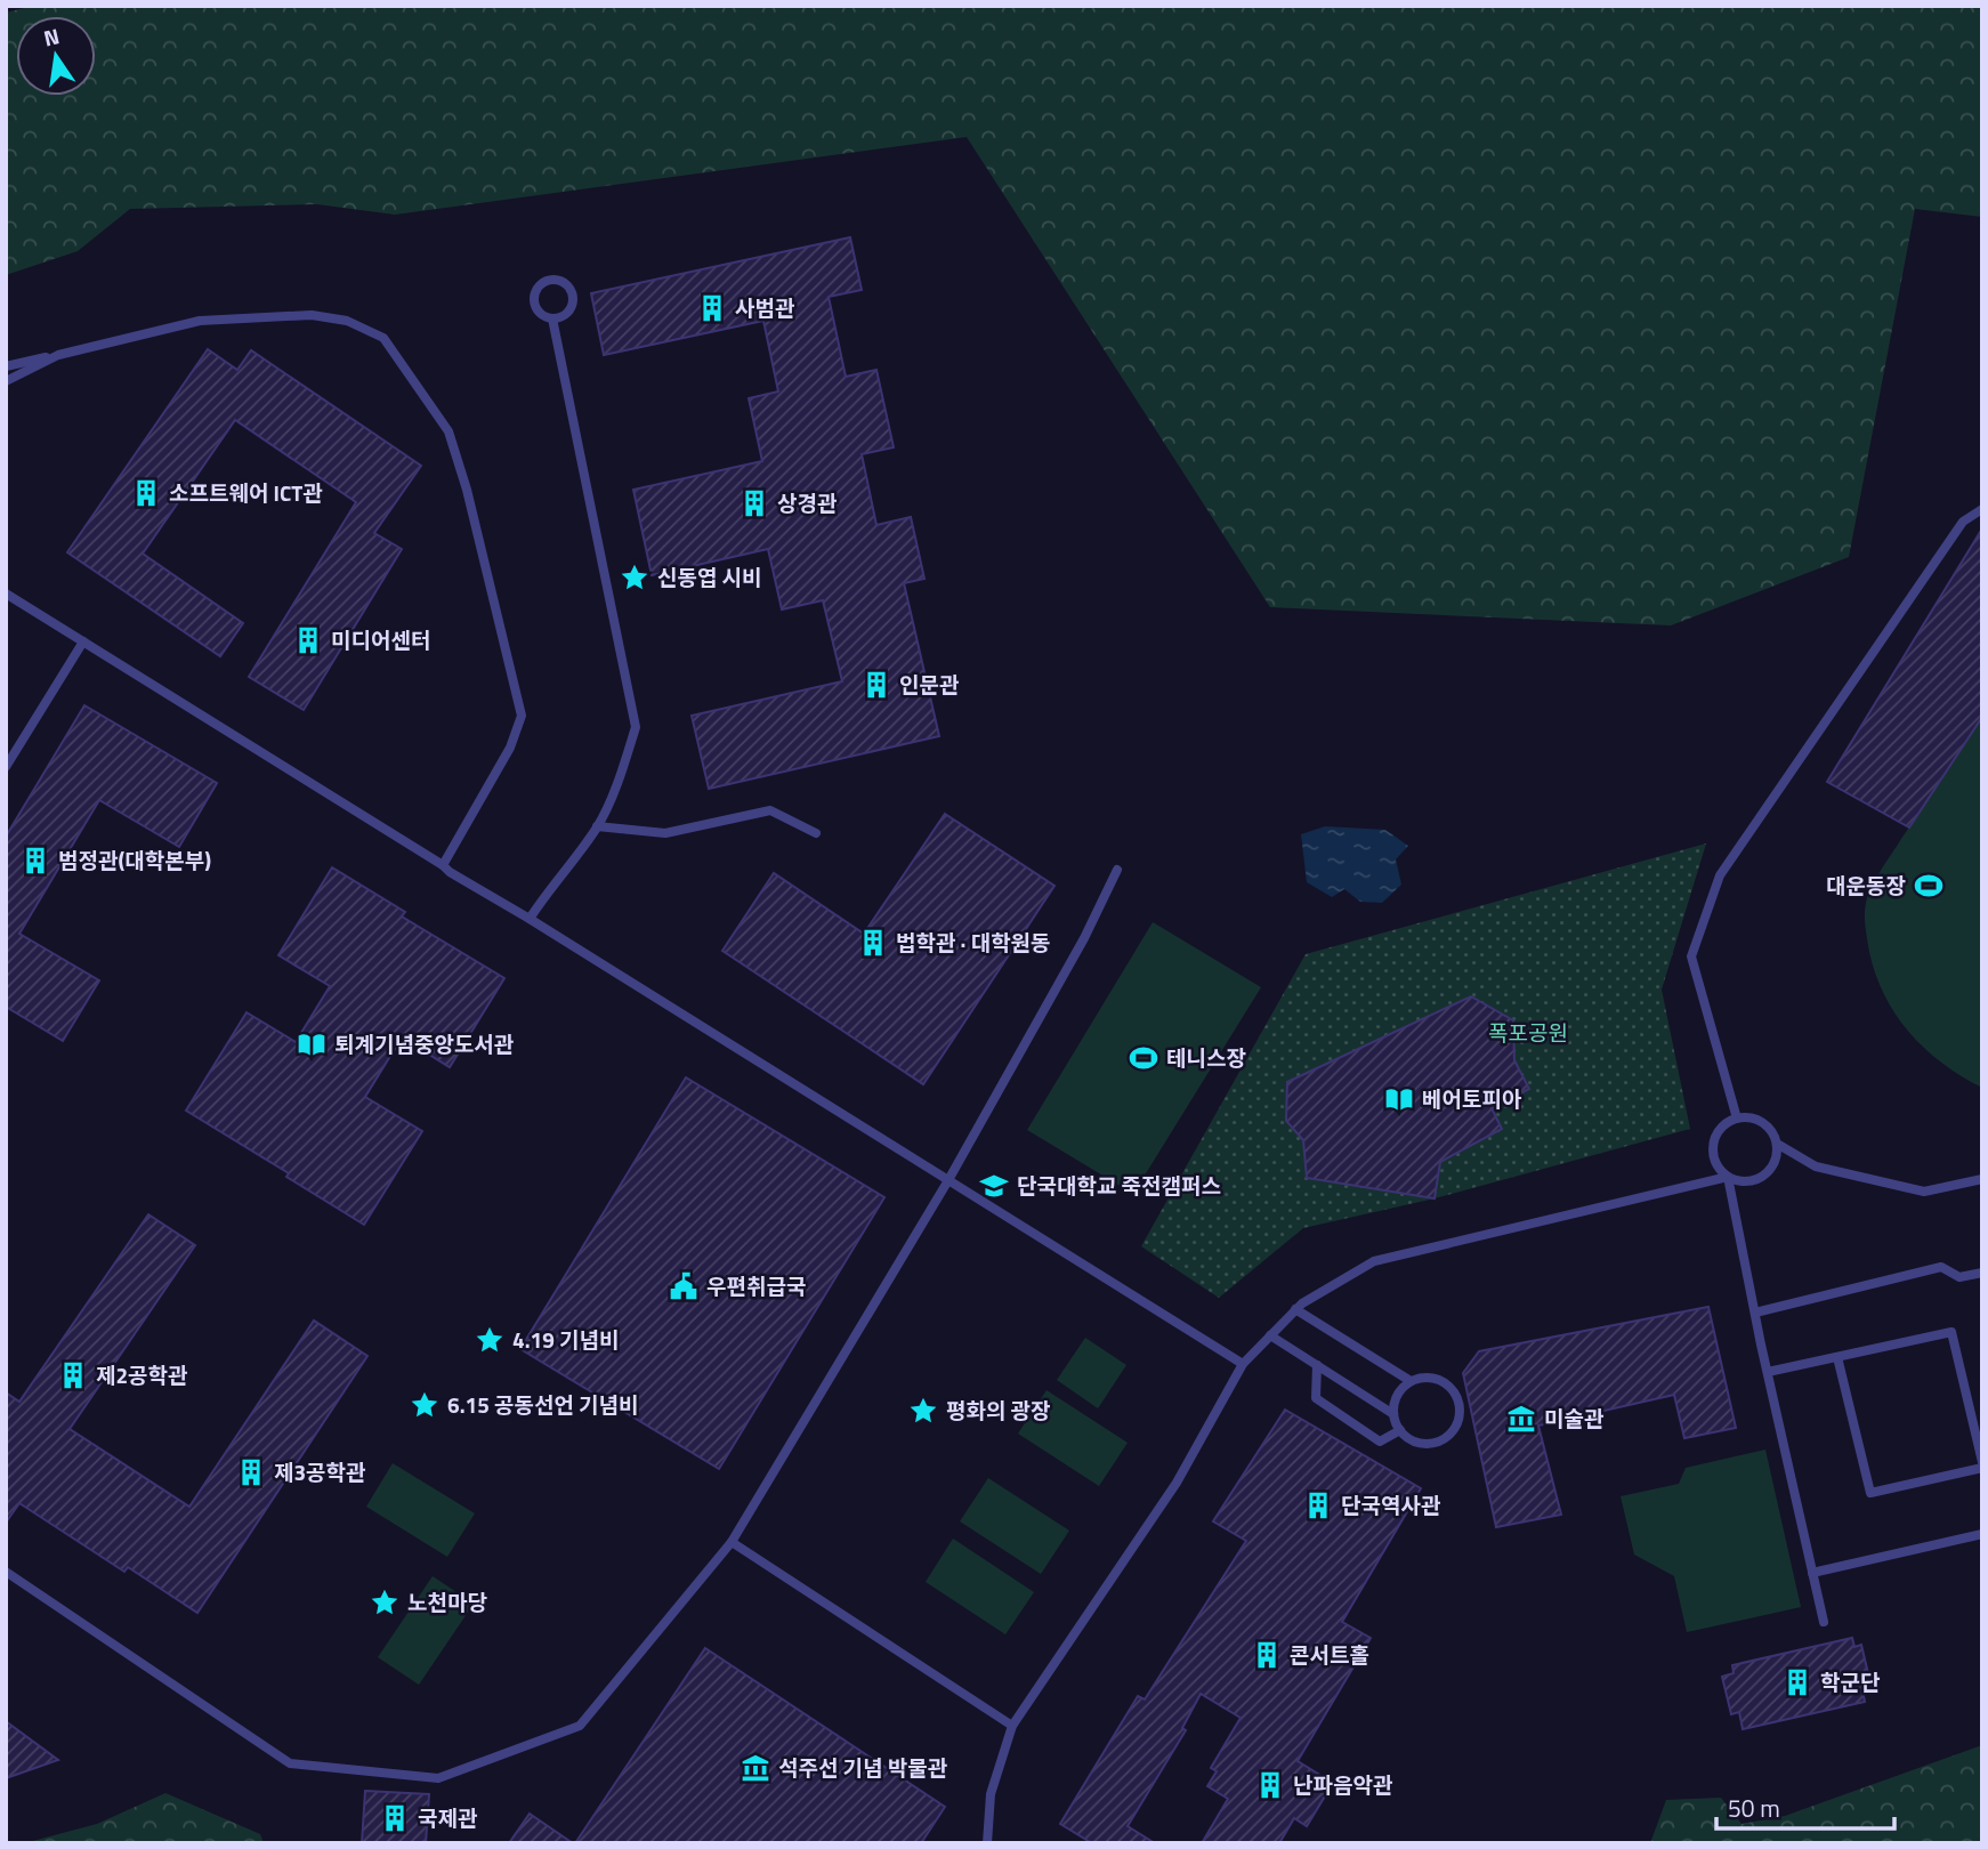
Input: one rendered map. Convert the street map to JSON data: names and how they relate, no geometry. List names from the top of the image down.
{
  "parks": ["폭포공원"],
  "places": {
    "building": [
      "사범관",
      "소프트웨어 ICT관",
      "상경관",
      "미디어센터",
      "인문관",
      "범정관(대학본부)",
      "법학관 · 대학원동",
      "제2공학관",
      "제3공학관",
      "단국역사관",
      "콘서트홀",
      "학군단",
      "난파음악관",
      "국제관"
    ],
    "place": [
      "신동엽 시비",
      "4.19 기념비",
      "6.15 공동선언 기념비",
      "평화의 광장",
      "노천마당"
    ],
    "sports": ["대운동장", "테니스장"],
    "library": ["퇴계기념중앙도서관", "베어토피아"],
    "school or university": ["단국대학교 죽전캠퍼스"],
    "public building": ["우편취급국"],
    "museum": ["미술관", "석주선 기념 박물관"]
  },
  "scale_bar": "50 m",
  "north": "top"
}
